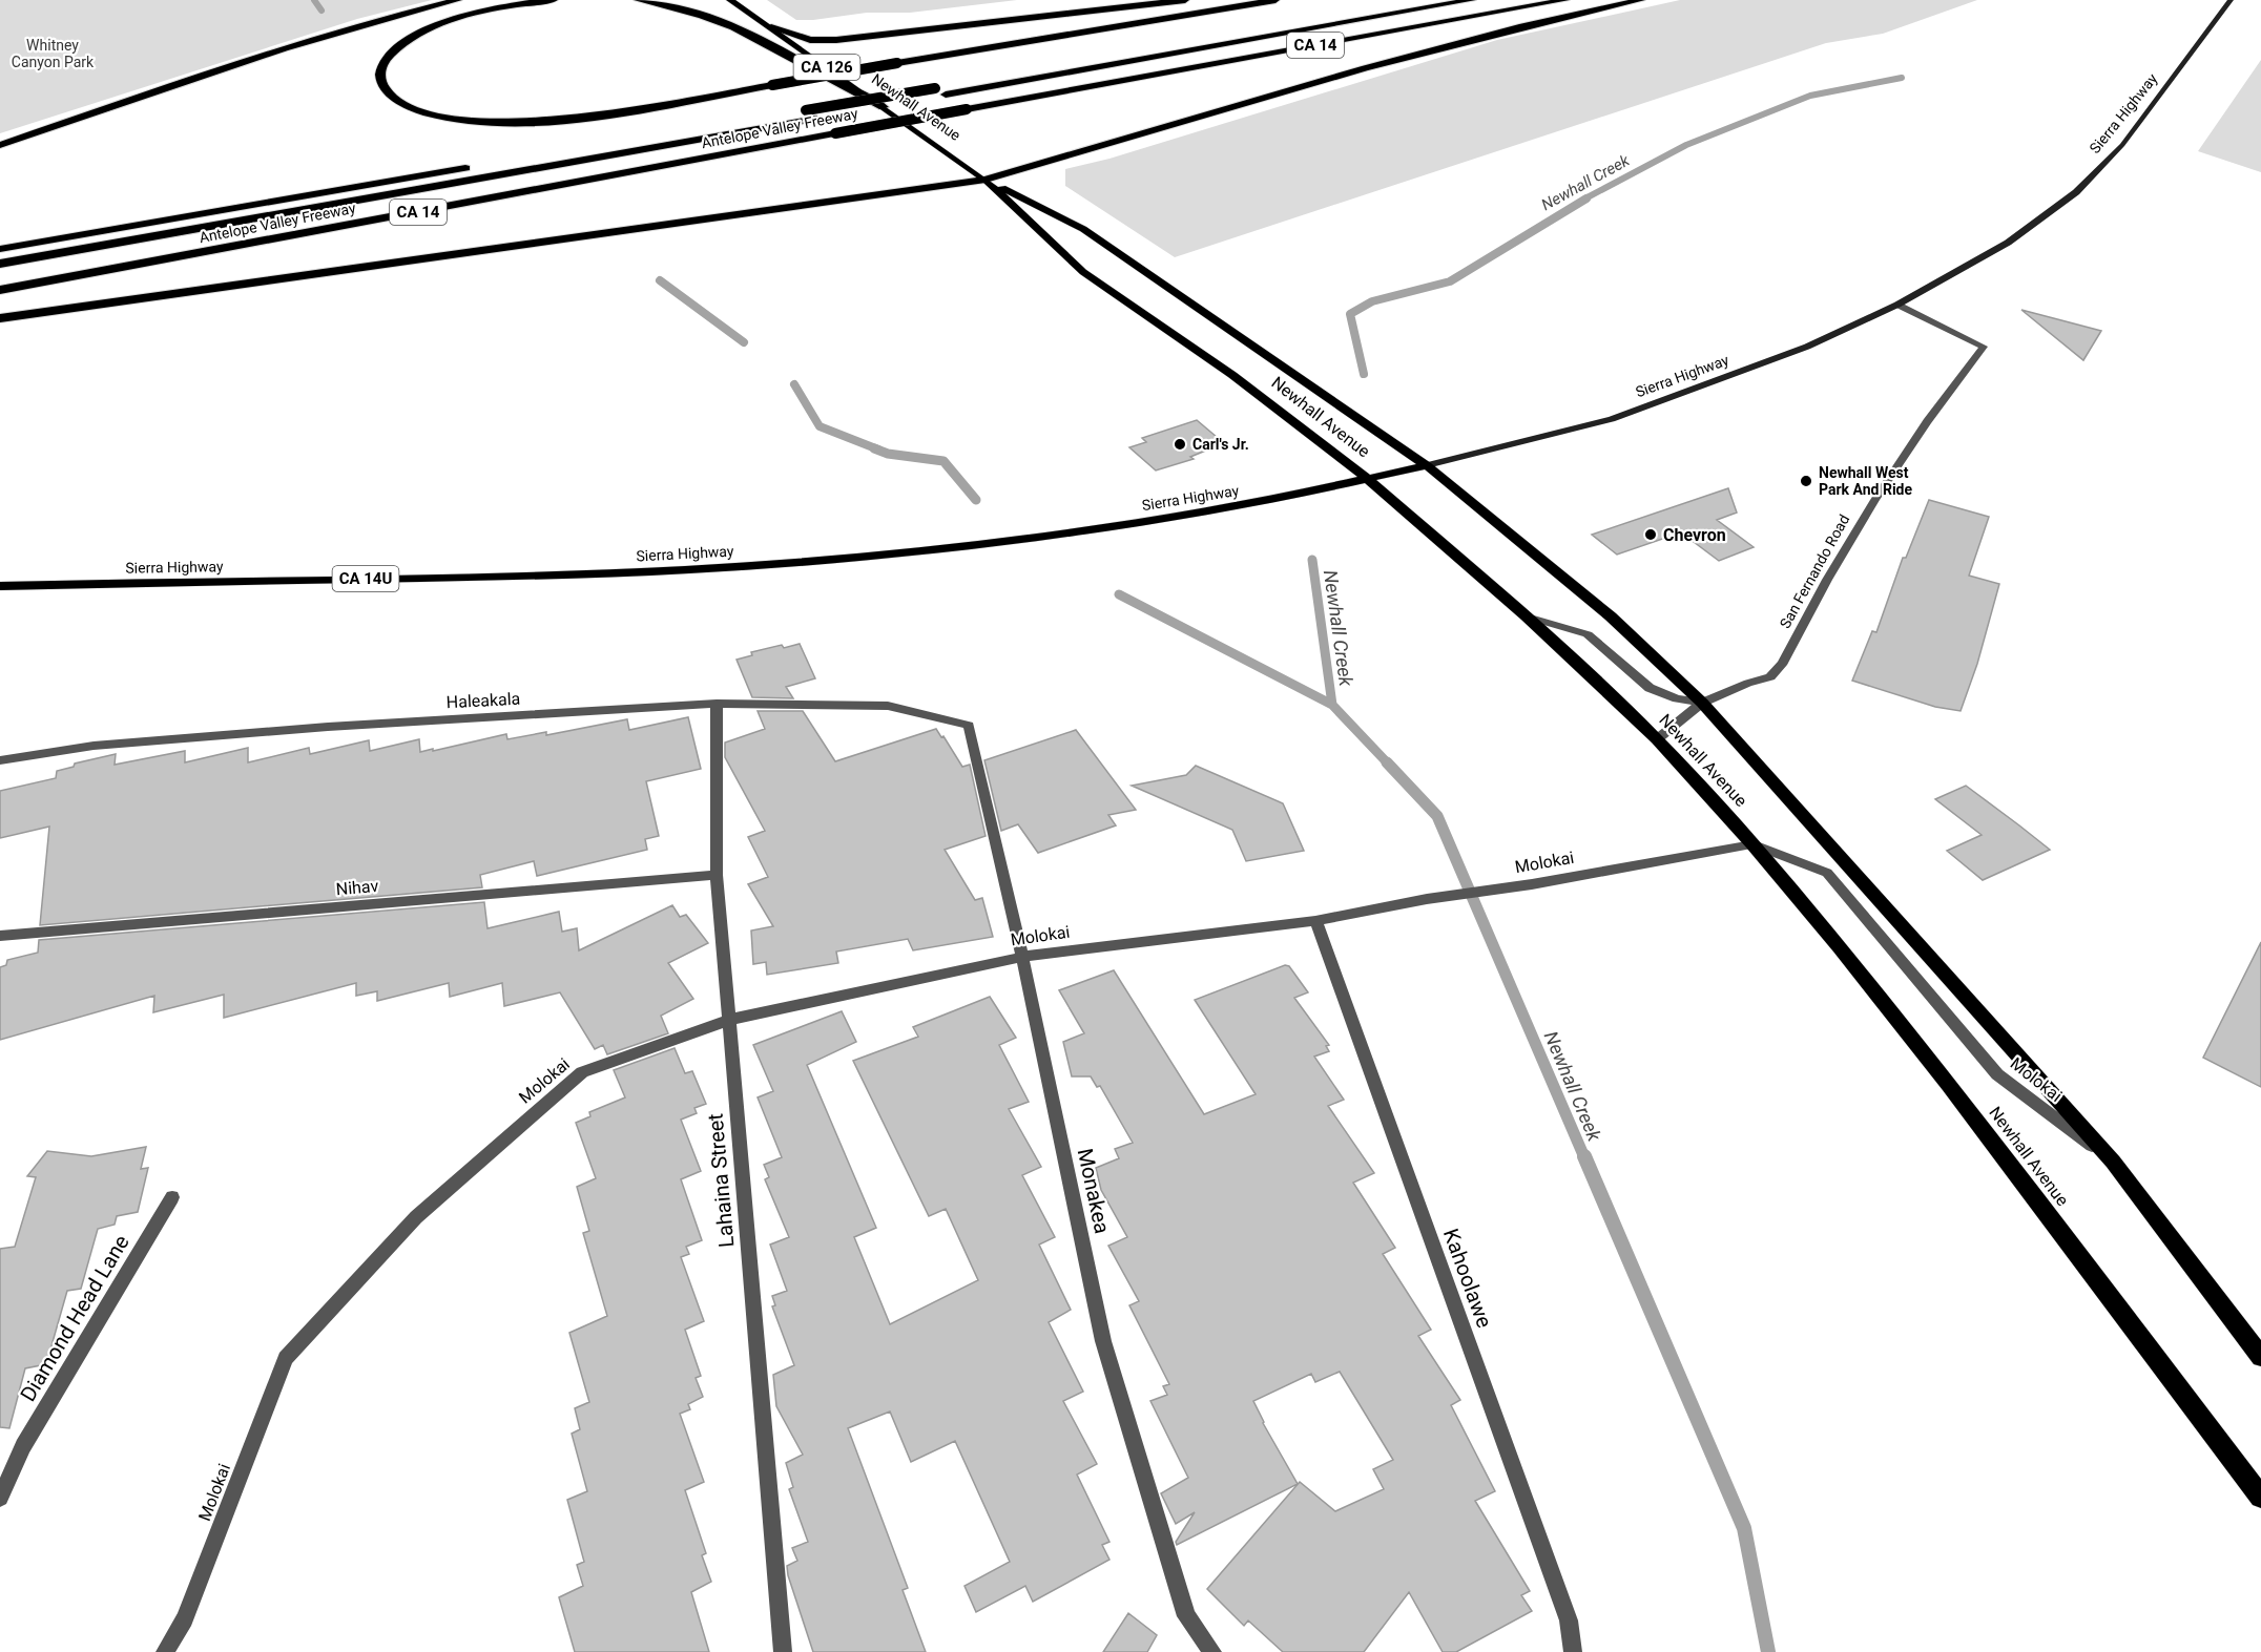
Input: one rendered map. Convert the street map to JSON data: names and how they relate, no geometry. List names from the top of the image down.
{
  "streets": {
    "highway": ["CA 14", "Antelope Valley Freeway"],
    "main road": [
      "CA 126",
      "Newhall Avenue",
      "Sierra Highway",
      "CA 14U"
    ],
    "street": [
      "San Fernando Road",
      "Haleakala",
      "Molokai",
      "Nihav",
      "Lahaina Street",
      "Monakea",
      "Kahoolawe",
      "Diamond Head Lane"
    ]
  },
  "crossings": [
    ["Newhall Avenue", "Sierra Highway"],
    ["Newhall Avenue", "San Fernando Road"],
    ["Newhall Avenue", "Molokai"],
    ["Sierra Highway", "San Fernando Road"],
    ["Haleakala", "Lahaina Street"],
    ["Haleakala", "Monakea"],
    ["Molokai", "Lahaina Street"],
    ["Molokai", "Monakea"],
    ["Molokai", "Kahoolawe"],
    ["Nihav", "Lahaina Street"]
  ],
  "water": ["Newhall Creek"],
  "parks": ["Whitney Canyon Park"],
  "places": ["Carl's Jr.", "Newhall West Park And Ride", "Chevron"]
}
